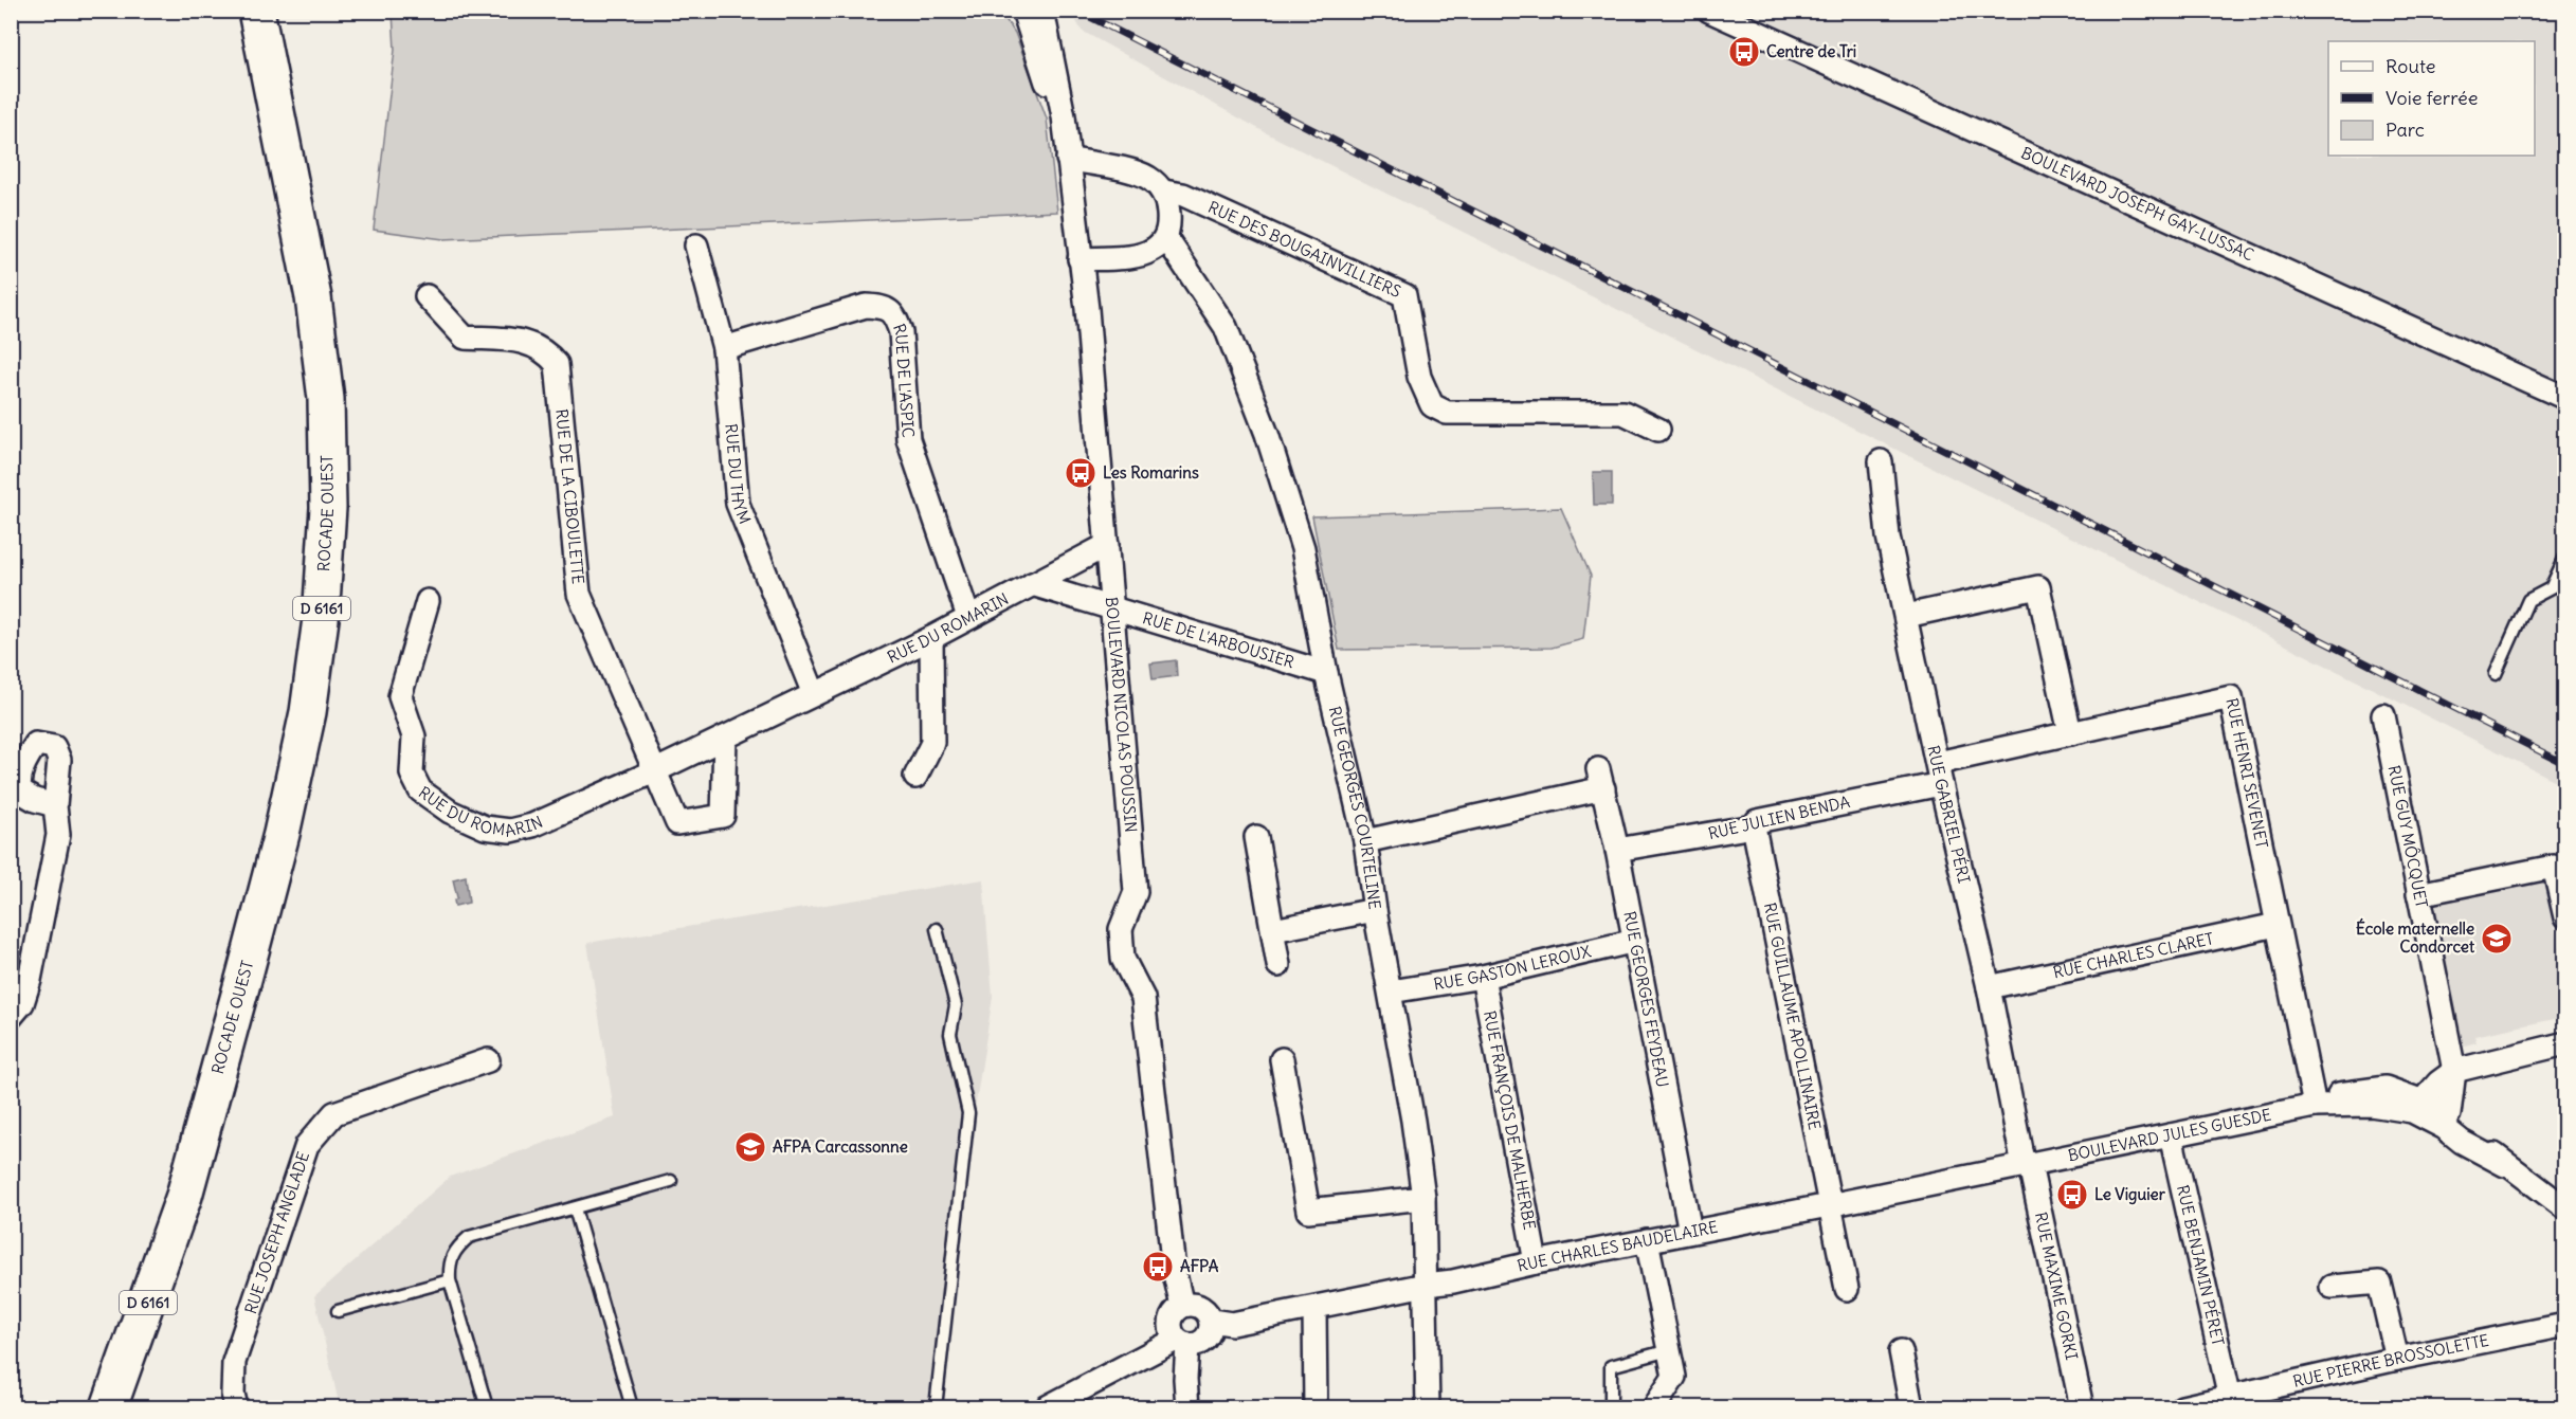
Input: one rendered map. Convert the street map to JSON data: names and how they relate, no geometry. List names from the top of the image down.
{
  "streets": {
    "main road": ["ROCADE OUEST", "D 6161"],
    "street": [
      "BOULEVARD JOSEPH GAY-LUSSAC",
      "RUE DES BOUGAINVILLIERS",
      "RUE DE L'ASPIC",
      "RUE DU THYM",
      "RUE DE LA CIBOULETTE",
      "RUE DU ROMARIN",
      "RUE DE L'ARBOUSIER",
      "BOULEVARD NICOLAS POUSSIN",
      "RUE HENRI SEVENET",
      "RUE GEORGES COURTELINE",
      "RUE GABRIEL PÉRI",
      "RUE JULIEN BENDA",
      "RUE GUY MÔCQUET",
      "RUE CHARLES CLARET",
      "RUE GASTON LEROUX",
      "RUE GEORGES FEYDEAU",
      "RUE GUILLAUME APOLLINAIRE",
      "RUE FRANÇOIS DE MALHERBE",
      "BOULEVARD JULES GUESDE",
      "RUE JOSEPH ANGLADE",
      "RUE CHARLES BAUDELAIRE",
      "RUE BENJAMIN PÉRET",
      "RUE MAXIME GORKI",
      "RUE PIERRE BROSSOLETTE"
    ]
  },
  "crossings": [
    ["RUE DE L'ASPIC", "RUE DU THYM"],
    ["RUE DE L'ASPIC", "RUE DU ROMARIN"],
    ["RUE DU THYM", "RUE DU ROMARIN"],
    ["RUE DE LA CIBOULETTE", "RUE DU ROMARIN"],
    ["RUE DU ROMARIN", "BOULEVARD NICOLAS POUSSIN"],
    ["RUE DE L'ARBOUSIER", "BOULEVARD NICOLAS POUSSIN"],
    ["RUE DE L'ARBOUSIER", "RUE GEORGES COURTELINE"],
    ["BOULEVARD NICOLAS POUSSIN", "RUE CHARLES BAUDELAIRE"],
    ["RUE HENRI SEVENET", "RUE GABRIEL PÉRI"],
    ["RUE HENRI SEVENET", "RUE JULIEN BENDA"],
    ["RUE HENRI SEVENET", "RUE CHARLES CLARET"],
    ["RUE HENRI SEVENET", "BOULEVARD JULES GUESDE"],
    ["RUE GEORGES COURTELINE", "RUE GASTON LEROUX"],
    ["RUE GEORGES COURTELINE", "RUE GEORGES FEYDEAU"],
    ["RUE GEORGES COURTELINE", "RUE CHARLES BAUDELAIRE"],
    ["RUE GABRIEL PÉRI", "RUE JULIEN BENDA"],
    ["RUE GABRIEL PÉRI", "RUE CHARLES CLARET"],
    ["RUE GABRIEL PÉRI", "BOULEVARD JULES GUESDE"],
    ["RUE GABRIEL PÉRI", "RUE CHARLES BAUDELAIRE"],
    ["RUE GABRIEL PÉRI", "RUE MAXIME GORKI"],
    ["RUE JULIEN BENDA", "RUE GEORGES FEYDEAU"],
    ["RUE JULIEN BENDA", "RUE GUILLAUME APOLLINAIRE"],
    ["RUE GASTON LEROUX", "RUE GEORGES FEYDEAU"],
    ["RUE GASTON LEROUX", "RUE FRANÇOIS DE MALHERBE"],
    ["RUE GEORGES FEYDEAU", "RUE CHARLES BAUDELAIRE"],
    ["RUE GUILLAUME APOLLINAIRE", "RUE CHARLES BAUDELAIRE"],
    ["RUE FRANÇOIS DE MALHERBE", "RUE CHARLES BAUDELAIRE"],
    ["BOULEVARD JULES GUESDE", "RUE CHARLES BAUDELAIRE"],
    ["BOULEVARD JULES GUESDE", "RUE BENJAMIN PÉRET"],
    ["BOULEVARD JULES GUESDE", "RUE MAXIME GORKI"],
    ["RUE CHARLES BAUDELAIRE", "RUE MAXIME GORKI"],
    ["RUE BENJAMIN PÉRET", "RUE PIERRE BROSSOLETTE"]
  ],
  "places": {
    "bus stop": [
      "Centre de Tri",
      "Les Romarins",
      "Le Viguier",
      "AFPA"
    ],
    "school or university": ["École maternelle Condorcet", "AFPA Carcassonne"]
  },
  "legend": ["Route", "Voie ferrée", "Parc"]
}
